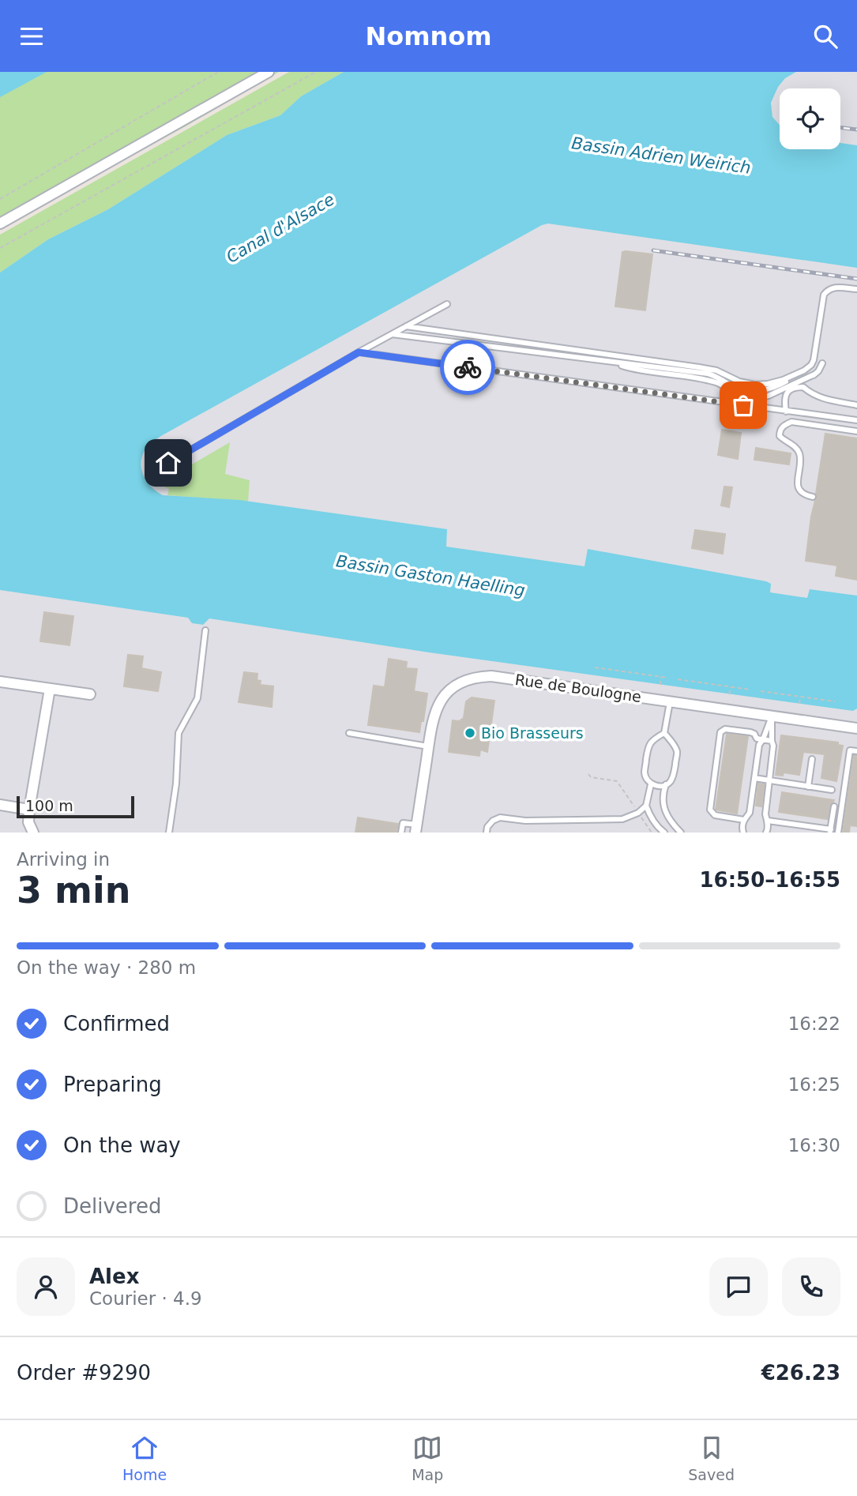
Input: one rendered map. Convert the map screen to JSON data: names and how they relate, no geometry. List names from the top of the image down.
{
  "streets": {
    "street": ["Rue de Boulogne"]
  },
  "water": ["Bassin Adrien Weirich", "Canal d'Alsace", "Bassin Gaston Haelling"],
  "places": ["Bio Brasseurs"],
  "scale_bar": "100 m",
  "page": {
    "header": "Nomnom",
    "scale": "100 m",
    "heading": ["3 min", "Arriving in", "16:50–16:55"],
    "panel": [
      "Alex",
      "Courier · 4.9",
      "Order #9290",
      "€26.23"
    ],
    "bar": "On the way · 280 m",
    "list": [
      ["Confirmed", "16:22"],
      ["Preparing", "16:25"],
      ["On the way", "16:30"],
      "Delivered"
    ],
    "tabs": ["Home", "Map", "Saved"]
  }
}
